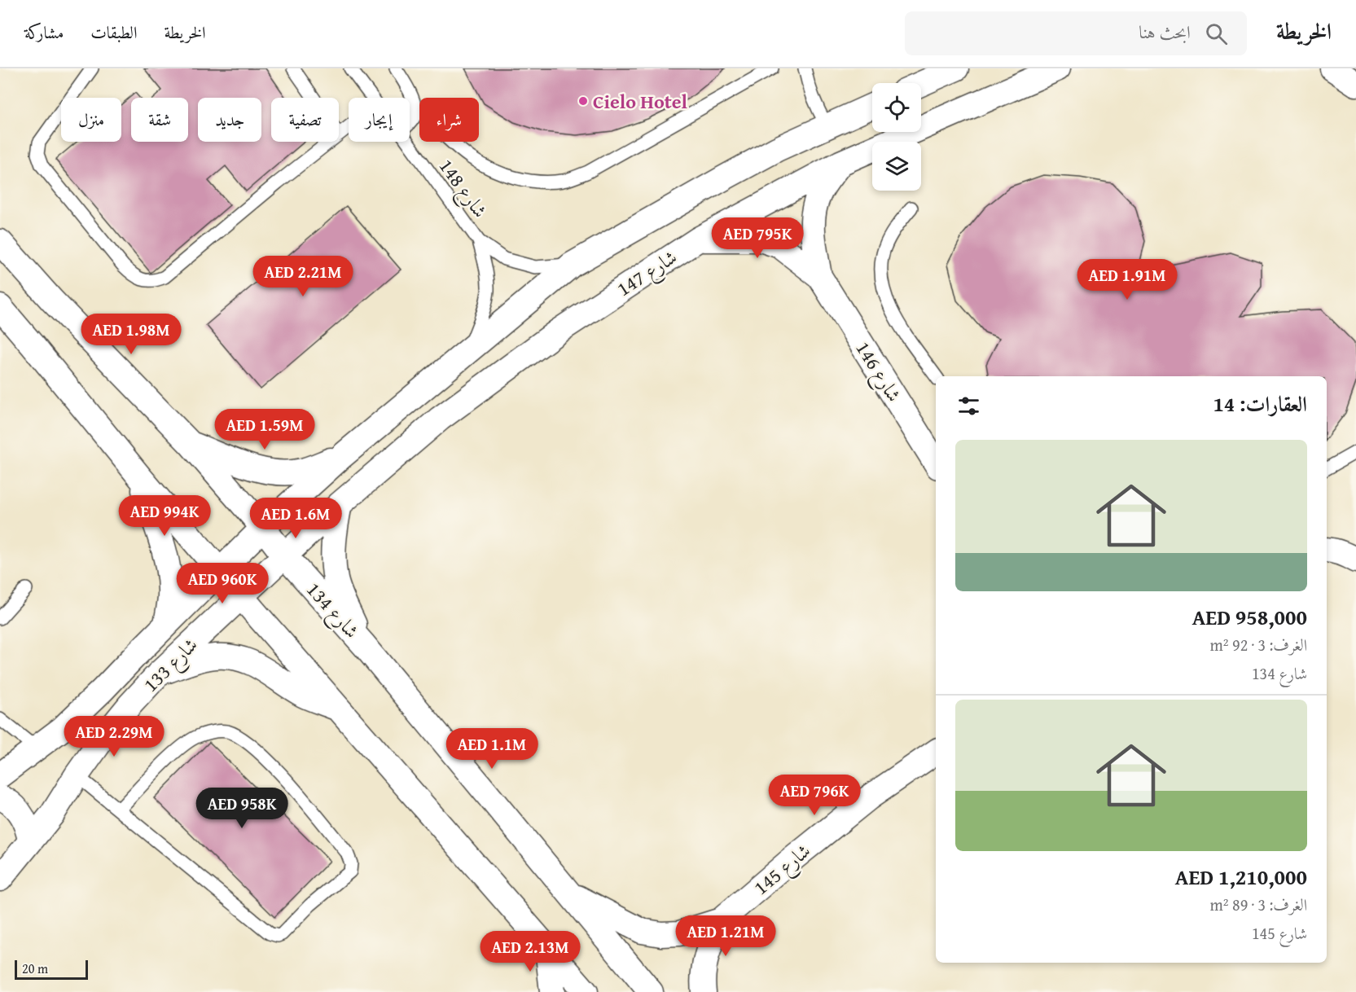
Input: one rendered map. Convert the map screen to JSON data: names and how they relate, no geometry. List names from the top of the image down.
{
  "streets": {
    "street": [
      "شارع 147",
      "شارع 146",
      "شارع 134",
      "شارع 133",
      "شارع 145"
    ],
    "lane": ["شارع 148"]
  },
  "crossings": [
    ["شارع 147", "شارع 146"],
    ["شارع 147", "شارع 134"],
    ["شارع 147", "شارع 133"],
    ["شارع 134", "شارع 133"],
    ["شارع 134", "شارع 145"]
  ],
  "places": ["Cielo Hotel"],
  "scale_bar": "20 m",
  "page": {
    "header": "الخريطة",
    "search": "ابحث هنا",
    "nav": ["الخريطة", "الطبقات", "مشاركة"],
    "chip": [
      "شراء",
      "إيجار",
      "تصفية",
      "جديد",
      "شقة",
      "منزل"
    ],
    "price": [
      "AED 795K",
      "AED 2.21M",
      "AED 1.91M",
      "AED 1.98M",
      "AED 1.59M",
      "AED 994K",
      "AED 1.6M",
      "AED 960K",
      "AED 2.29M",
      "AED 1.1M",
      "AED 796K",
      "AED 958K",
      "AED 1.21M",
      "AED 2.13M"
    ],
    "heading": "العقارات: 14",
    "list": [
      {
        "name": "AED 958,000",
        "note": "الغرف: 3 · 92 m² · شارع 134"
      },
      {
        "name": "AED 1,210,000",
        "note": "الغرف: 3 · 89 m² · شارع 145"
      }
    ],
    "scale": "20 m"
  }
}
